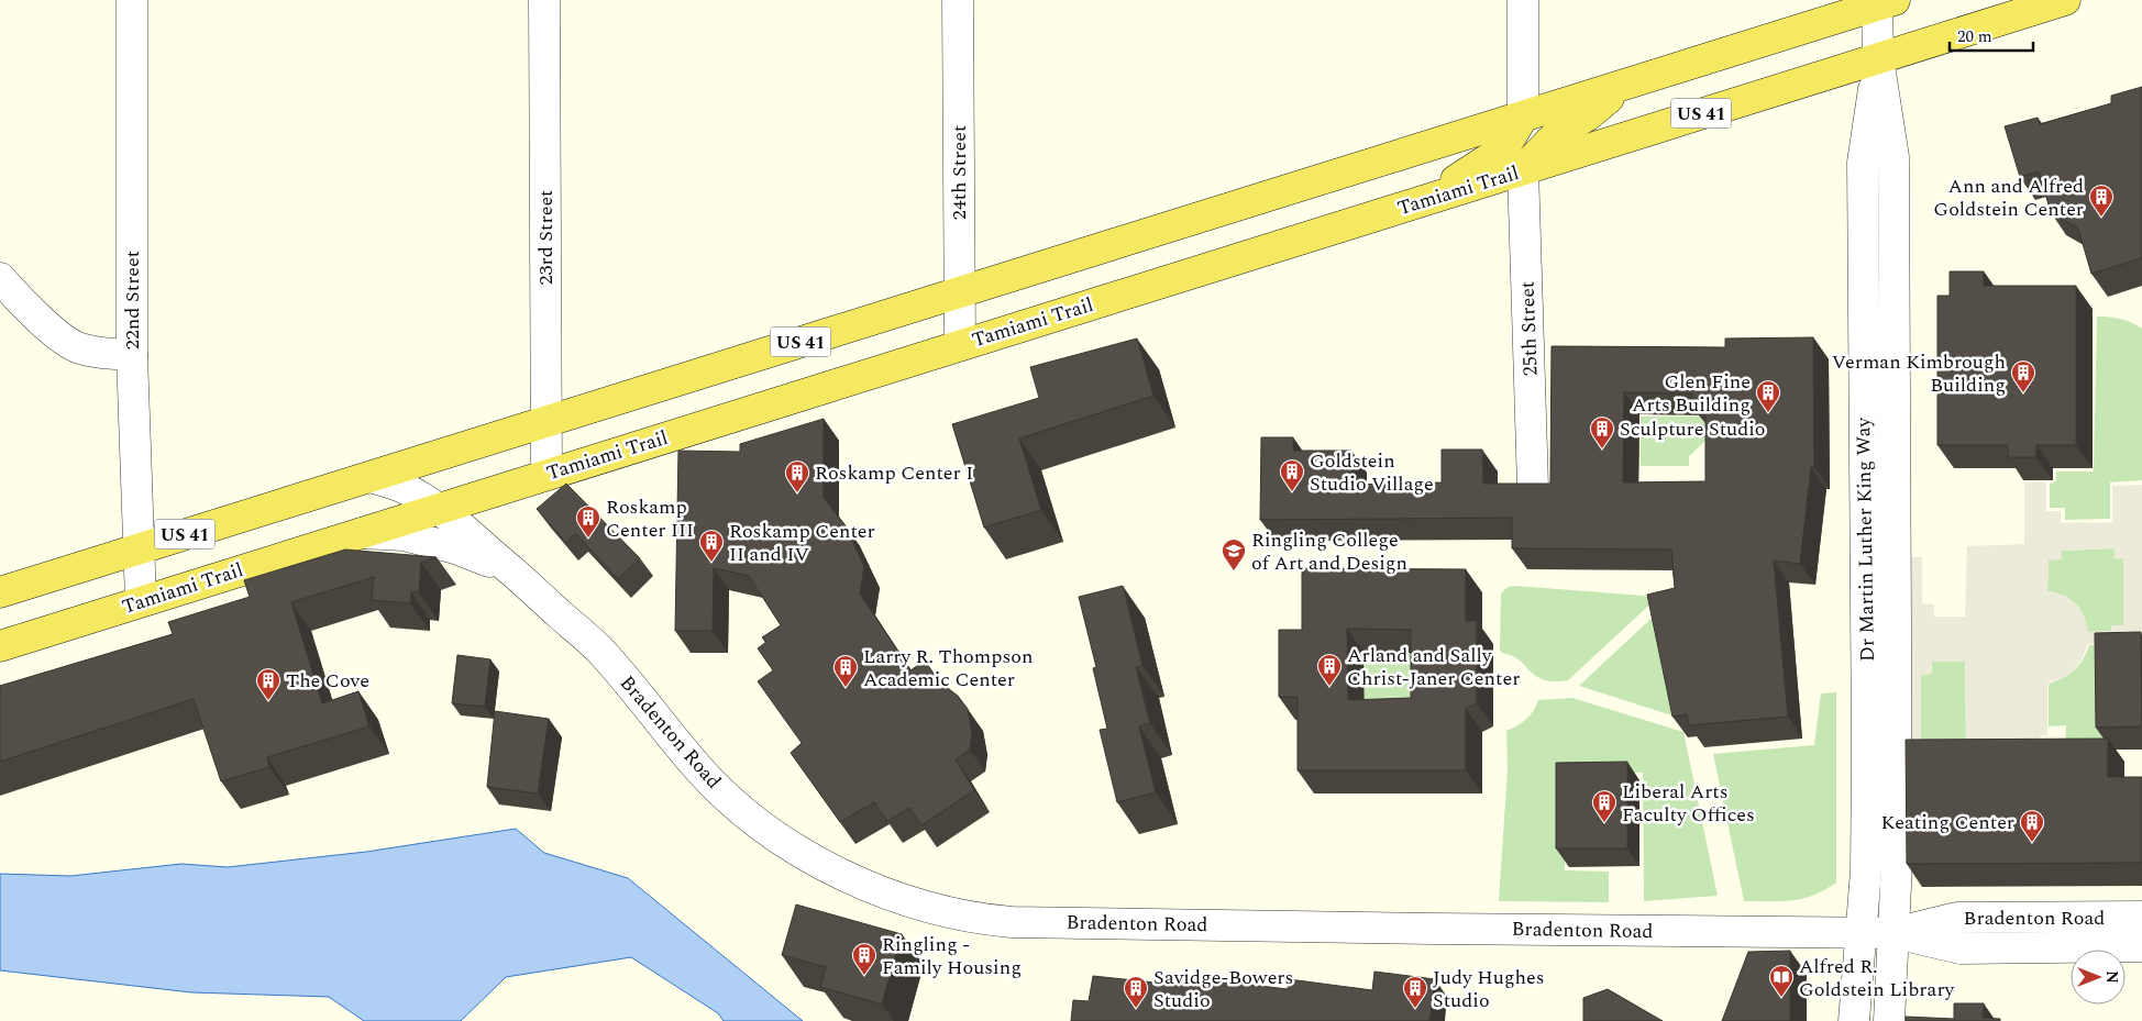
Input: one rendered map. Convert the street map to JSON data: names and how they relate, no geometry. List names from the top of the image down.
{
  "streets": {
    "main road": ["US 41", "Tamiami Trail"],
    "street": [
      "24th Street",
      "23rd Street",
      "22nd Street",
      "25th Street",
      "Dr Martin Luther King Way",
      "Bradenton Road"
    ]
  },
  "crossings": [
    ["US 41", "24th Street"],
    ["US 41", "23rd Street"],
    ["US 41", "22nd Street"],
    ["US 41", "Dr Martin Luther King Way"],
    ["US 41", "Bradenton Road"],
    ["24th Street", "Tamiami Trail"],
    ["Tamiami Trail", "23rd Street"],
    ["Tamiami Trail", "22nd Street"],
    ["Tamiami Trail", "25th Street"],
    ["Tamiami Trail", "Dr Martin Luther King Way"],
    ["Tamiami Trail", "Bradenton Road"],
    ["Dr Martin Luther King Way", "Bradenton Road"]
  ],
  "places": {
    "building": [
      "Ann and Alfred Goldstein Center",
      "Verman Kimbrough Building",
      "Glen Fine Arts Building",
      "Sculpture Studio",
      "Goldstein Studio Village",
      "Roskamp Center I",
      "Roskamp Center III",
      "Roskamp Center II and IV",
      "Arland and Sally Christ-Janer Center",
      "Larry R. Thompson Academic Center",
      "The Cove",
      "Liberal Arts Faculty Offices",
      "Keating Center",
      "Ringling - Family Housing",
      "Savidge-Bowers Studio",
      "Judy Hughes Studio"
    ],
    "school or university": ["Ringling College of Art and Design"],
    "library": ["Alfred R. Goldstein Library"]
  },
  "scale_bar": "20 m",
  "north": "right"
}
